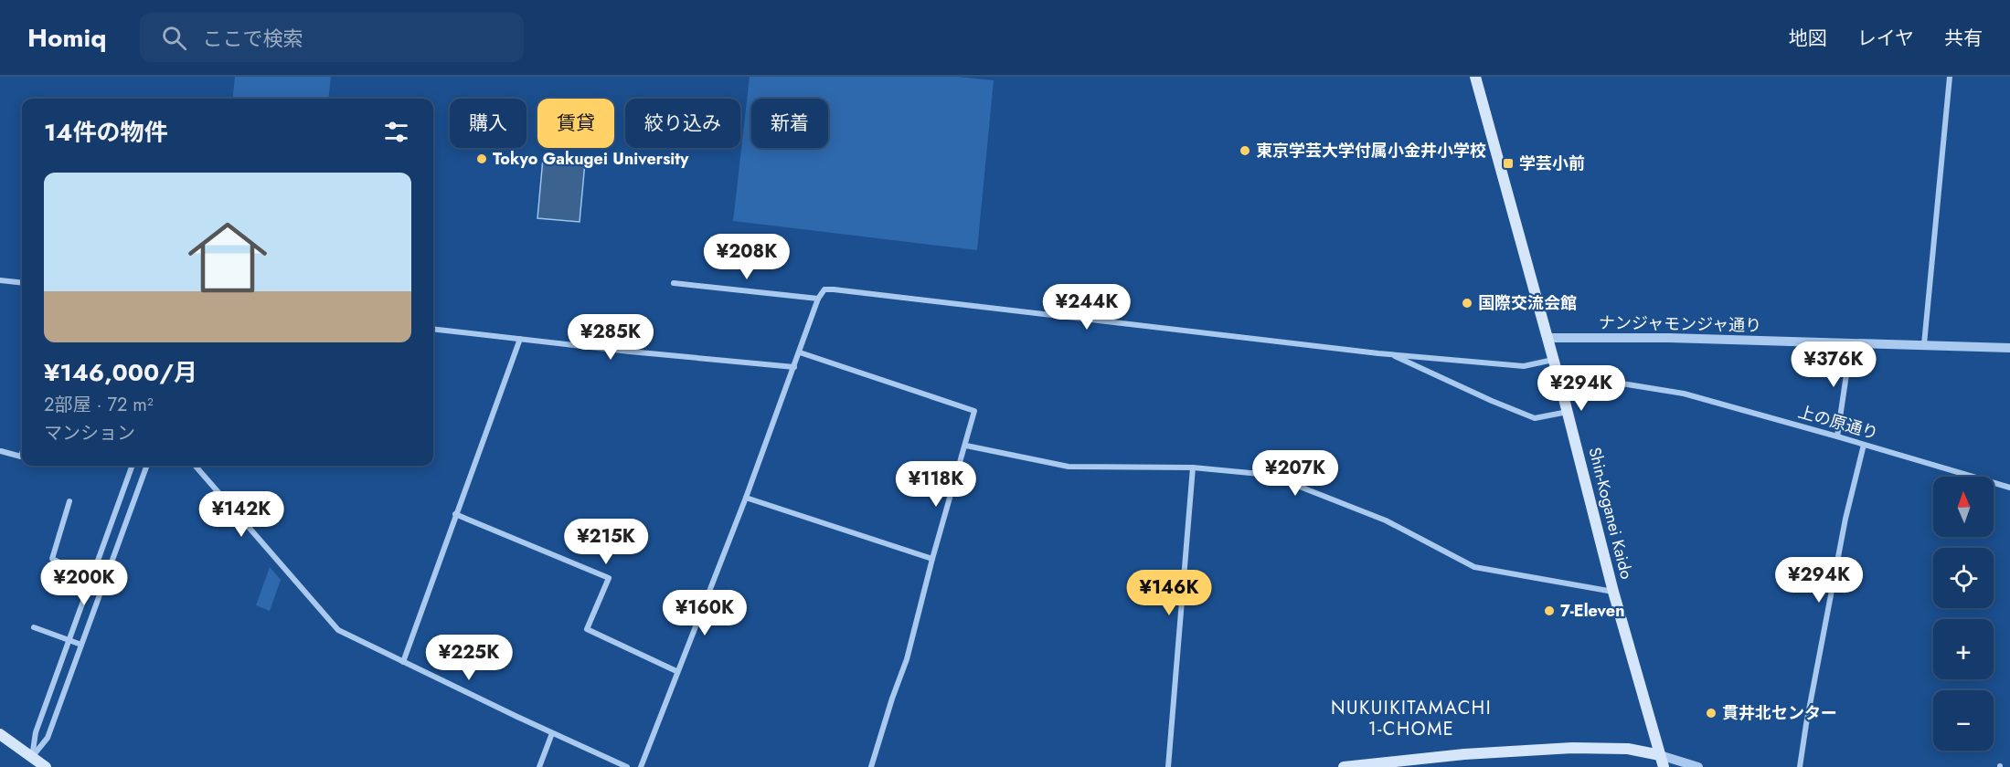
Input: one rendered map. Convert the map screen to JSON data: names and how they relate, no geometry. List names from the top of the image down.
{
  "streets": {
    "main road": ["Shin-Koganei Kaido"],
    "street": ["ナンジャモンジャ通り", "上の原通り"]
  },
  "crossings": [
    ["ナンジャモンジャ通り", "Shin-Koganei Kaido"],
    ["上の原通り", "Shin-Koganei Kaido"]
  ],
  "districts": ["NUKUIKITAMACHI 1-CHOME"],
  "places": {
    "other": [
      "東京学芸大学付属小金井小学校",
      "Tokyo Gakugei University",
      "国際交流会館",
      "7-Eleven",
      "貫井北センター"
    ],
    "transit": ["学芸小前"]
  },
  "north": "top",
  "page": {
    "header": "Homiq",
    "search": "ここで検索",
    "nav": ["地図", "レイヤ", "共有"],
    "chip": [
      "購入",
      "賃貸",
      "絞り込み",
      "新着"
    ],
    "heading": "14件の物件",
    "list": [
      {
        "name": "¥146,000/月",
        "note": "2部屋 · 72 m² · マンション"
      }
    ],
    "price": [
      "¥208K",
      "¥244K",
      "¥285K",
      "¥376K",
      "¥294K",
      "¥207K",
      "¥118K",
      "¥142K",
      "¥215K",
      "¥294K",
      "¥200K",
      "¥146K",
      "¥160K",
      "¥225K"
    ],
    "map_buttons": ["+", "−"]
  }
}
